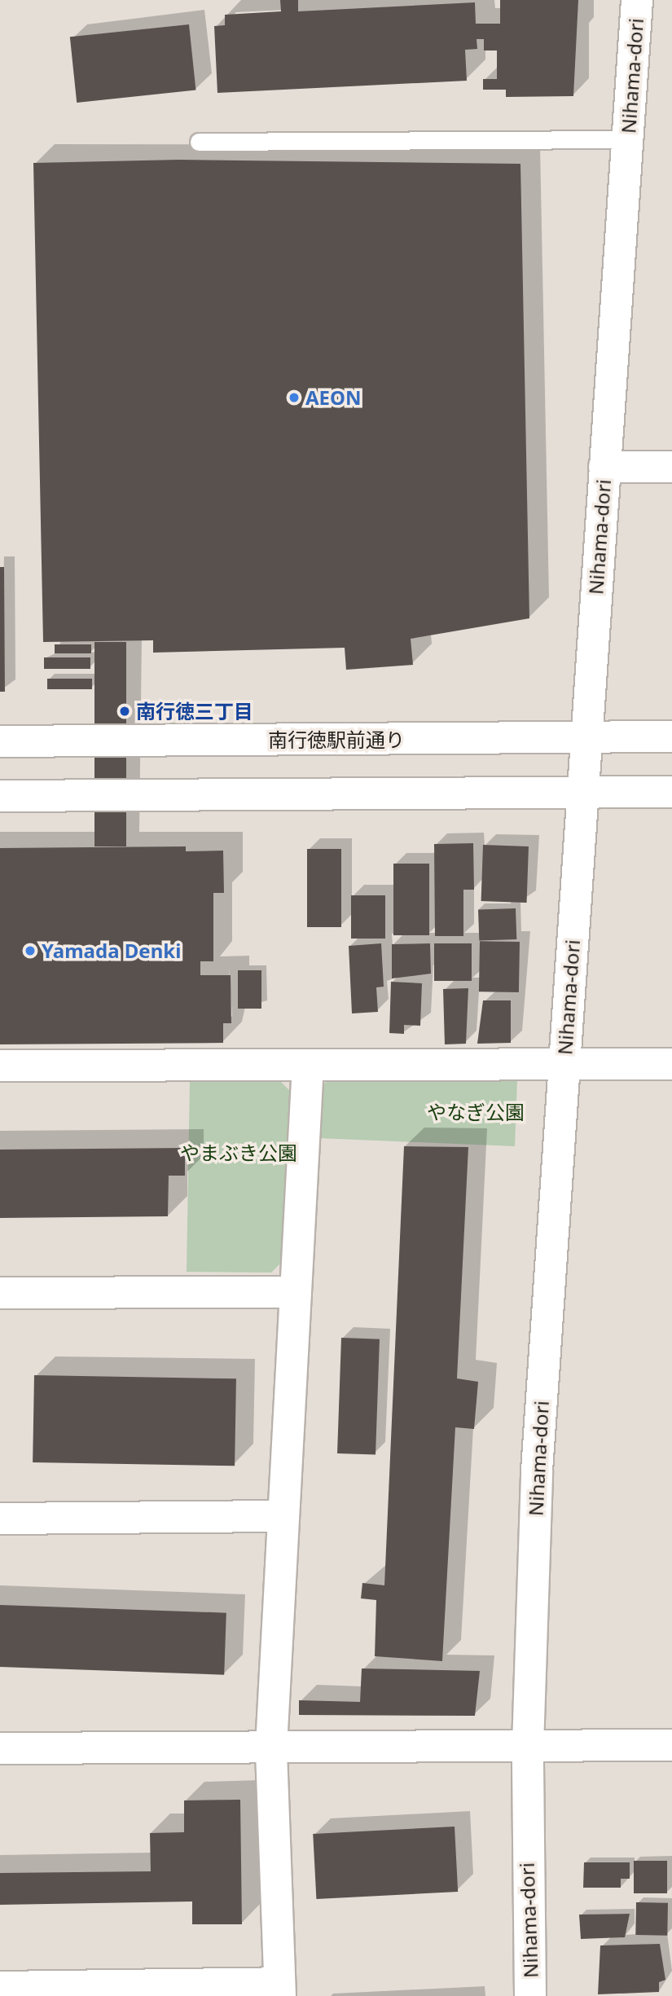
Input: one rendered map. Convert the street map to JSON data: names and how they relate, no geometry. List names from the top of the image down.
{
  "streets": {
    "street": ["Nihama-dori", "南行徳駅前通り"]
  },
  "crossings": [
    ["Nihama-dori", "南行徳駅前通り"]
  ],
  "parks": ["やなぎ公園", "やまぶき公園"],
  "places": ["AEON", "南行徳三丁目", "Yamada Denki"]
}
